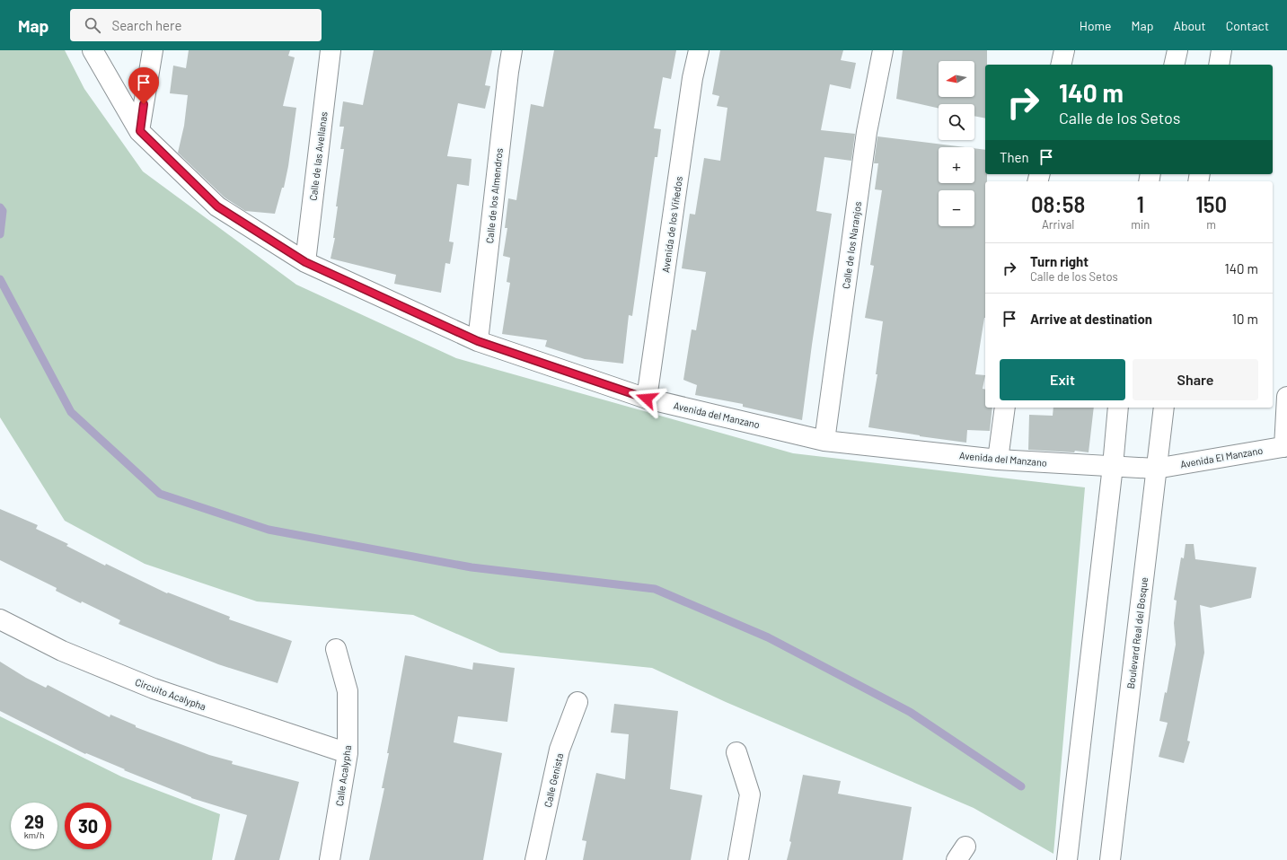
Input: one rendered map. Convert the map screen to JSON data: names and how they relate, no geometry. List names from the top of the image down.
{
  "streets": {
    "street": [
      "Calle de las Avellanas",
      "Calle de los Almendros",
      "Avenida de los Viñedos",
      "Calle de los Naranjos",
      "Avenida del Manzano",
      "Avenida El Manzano",
      "Boulevard Real del Bosque",
      "Circuito Acalypha",
      "Calle Acalypha",
      "Calle Genista"
    ]
  },
  "crossings": [
    ["Calle de las Avellanas", "Avenida del Manzano"],
    ["Calle de los Almendros", "Avenida del Manzano"],
    ["Avenida de los Viñedos", "Avenida del Manzano"],
    ["Calle de los Naranjos", "Avenida del Manzano"],
    ["Avenida del Manzano", "Avenida El Manzano"],
    ["Avenida del Manzano", "Boulevard Real del Bosque"],
    ["Avenida El Manzano", "Boulevard Real del Bosque"],
    ["Circuito Acalypha", "Calle Acalypha"]
  ],
  "north": "left",
  "page": {
    "header": "Map",
    "search": "Search here",
    "nav": [
      "Home",
      "Map",
      "About",
      "Contact"
    ],
    "map_buttons": ["+", "−"],
    "turn": ["140 m", "Calle de los Setos"],
    "then": "Then",
    "eta": [
      "08:58",
      "Arrival",
      "1",
      "min",
      "150",
      "m"
    ],
    "list": [
      {
        "name": "Turn right",
        "note": "Calle de los Setos",
        "value": "140 m"
      },
      {
        "name": "Arrive at destination",
        "value": "10 m"
      }
    ],
    "buttons": ["Exit", "Share"],
    "speed": "29 km/h",
    "limit": "30"
  }
}
